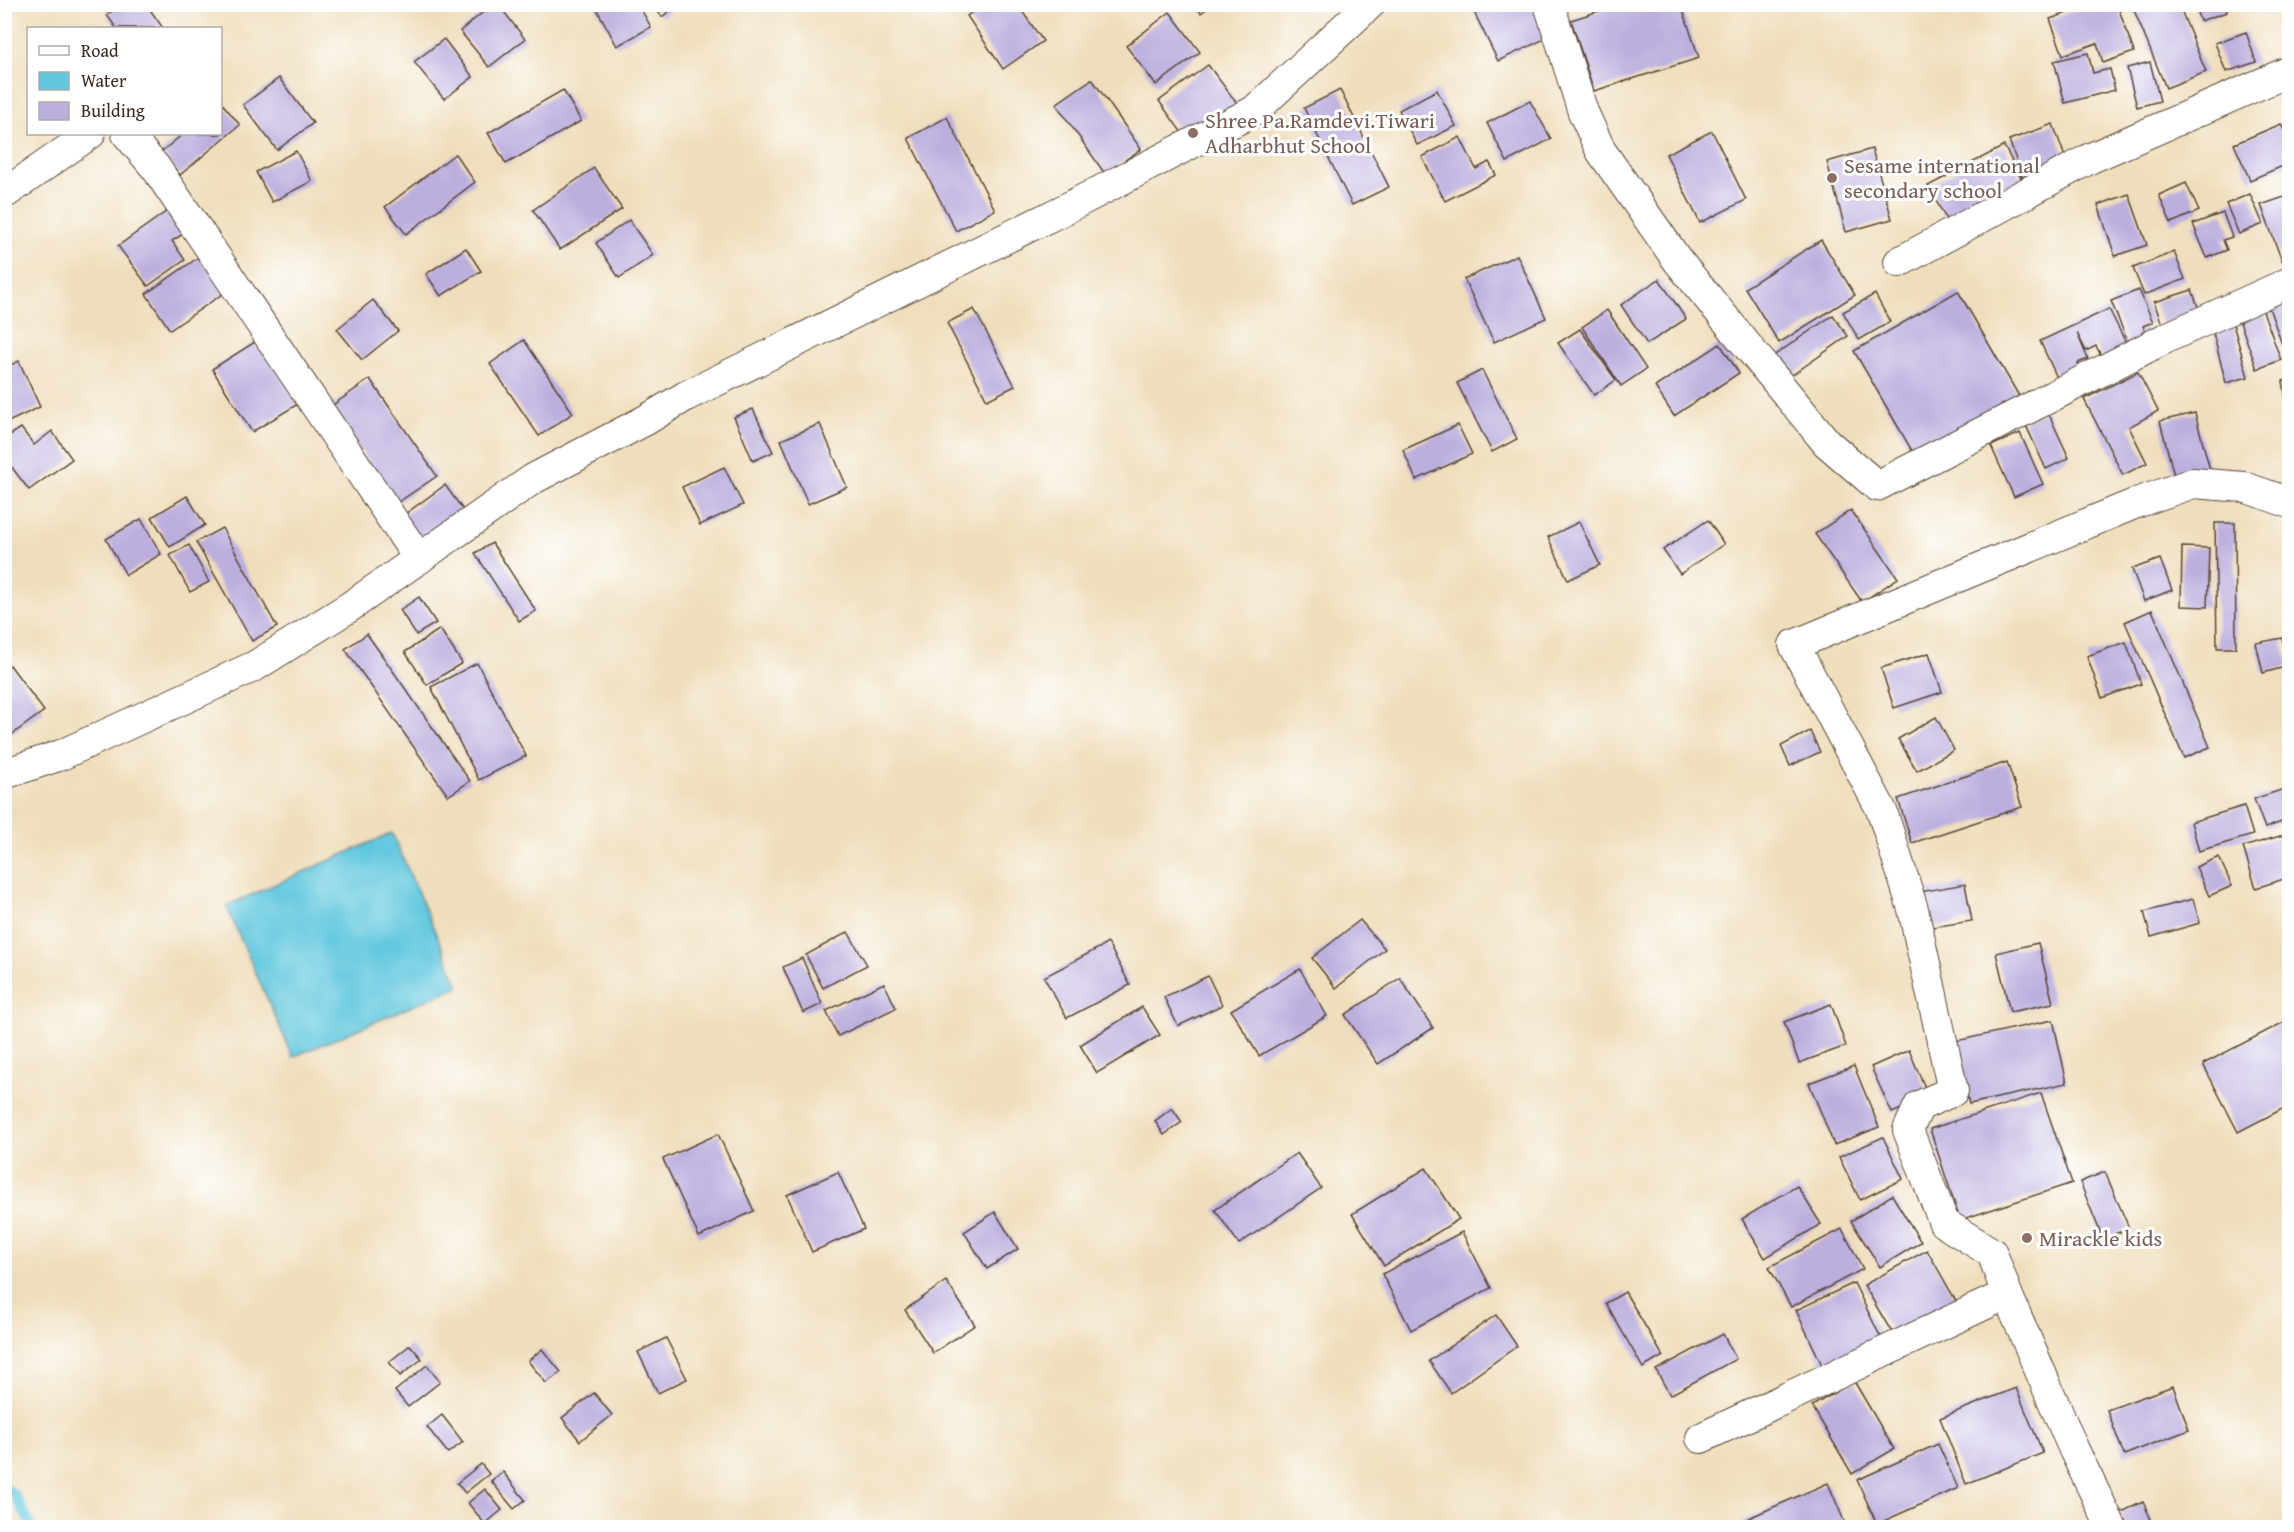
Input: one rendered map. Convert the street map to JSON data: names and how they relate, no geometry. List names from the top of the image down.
{
  "places": ["Shree Pa.Ramdevi.Tiwari Adharbhut School", "Sesame international secondary school", "Mirackle kids"],
  "legend": ["Road", "Water", "Building"]
}
